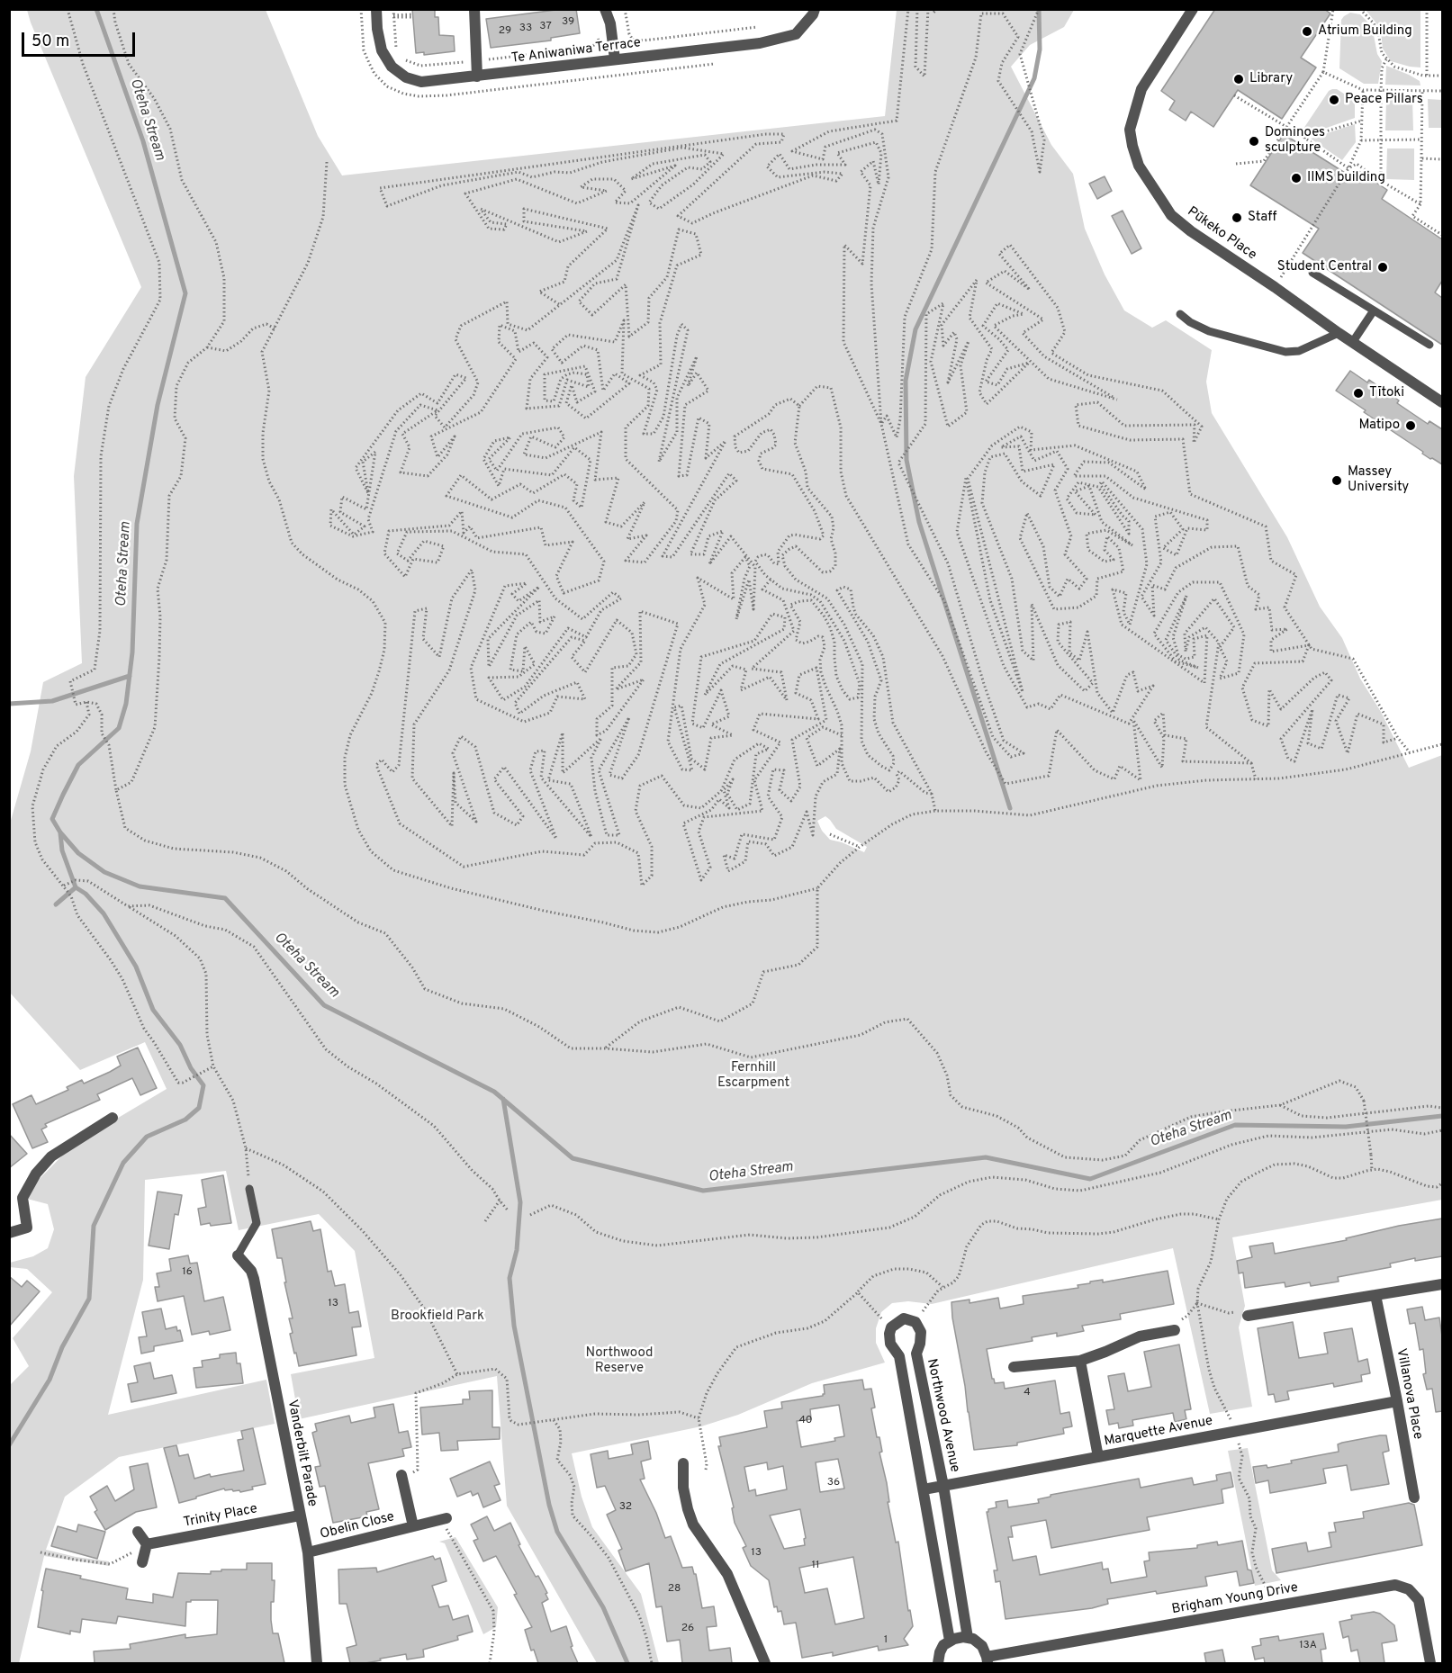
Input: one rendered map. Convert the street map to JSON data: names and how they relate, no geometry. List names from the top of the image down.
{
  "streets": {
    "street": [
      "Te Aniwaniwa Terrace",
      "Pūkeko Place",
      "Villanova Place",
      "Northwood Avenue",
      "Marquette Avenue",
      "Vanderbilt Parade",
      "Trinity Place",
      "Obelin Close",
      "Brigham Young Drive"
    ]
  },
  "crossings": [
    ["Villanova Place", "Marquette Avenue"],
    ["Northwood Avenue", "Marquette Avenue"],
    ["Vanderbilt Parade", "Trinity Place"],
    ["Vanderbilt Parade", "Obelin Close"]
  ],
  "water": ["Oteha Stream"],
  "parks": ["Fernhill Escarpment", "Brookfield Park", "Northwood Reserve"],
  "places": [
    "Atrium Building",
    "Library",
    "Peace Pillars",
    "Dominoes sculpture",
    "IIMS building",
    "Staff",
    "Student Central",
    "Tītoki",
    "Matipo",
    "Massey University"
  ],
  "house_numbers": [
    "39",
    "37",
    "33",
    "29",
    "16",
    "13",
    "4",
    "40",
    "36",
    "32",
    "13",
    "11",
    "28",
    "26",
    "1",
    "13A"
  ],
  "scale_bar": "50 m"
}
